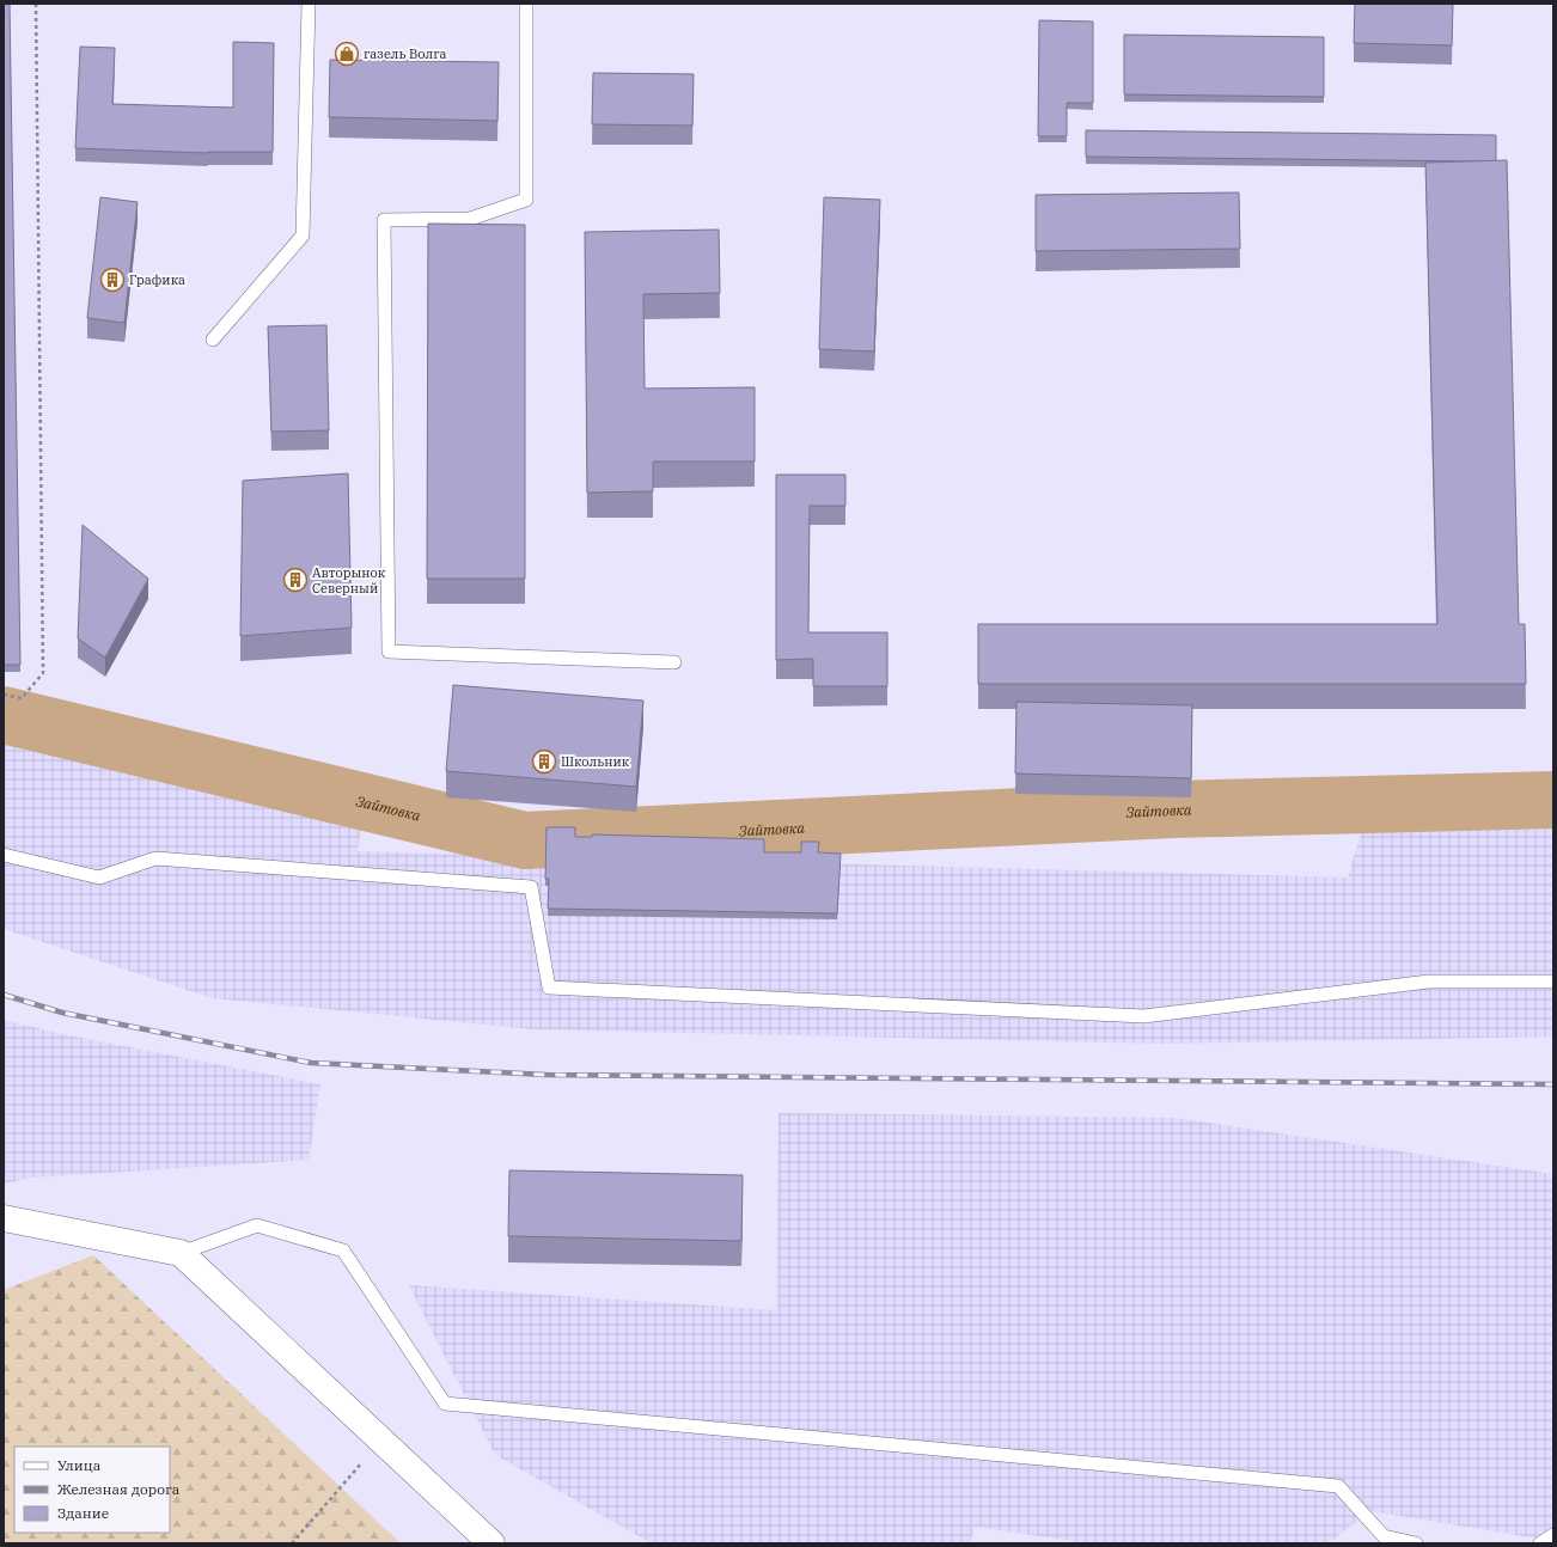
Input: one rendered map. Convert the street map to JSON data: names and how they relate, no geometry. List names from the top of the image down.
{
  "water": ["Зайтовка"],
  "places": {
    "shop": ["газель Волга"],
    "building": ["Графика", "Авторынок Северный", "Школьник"]
  },
  "legend": ["Улица", "Железная дорога", "Здание"]
}
